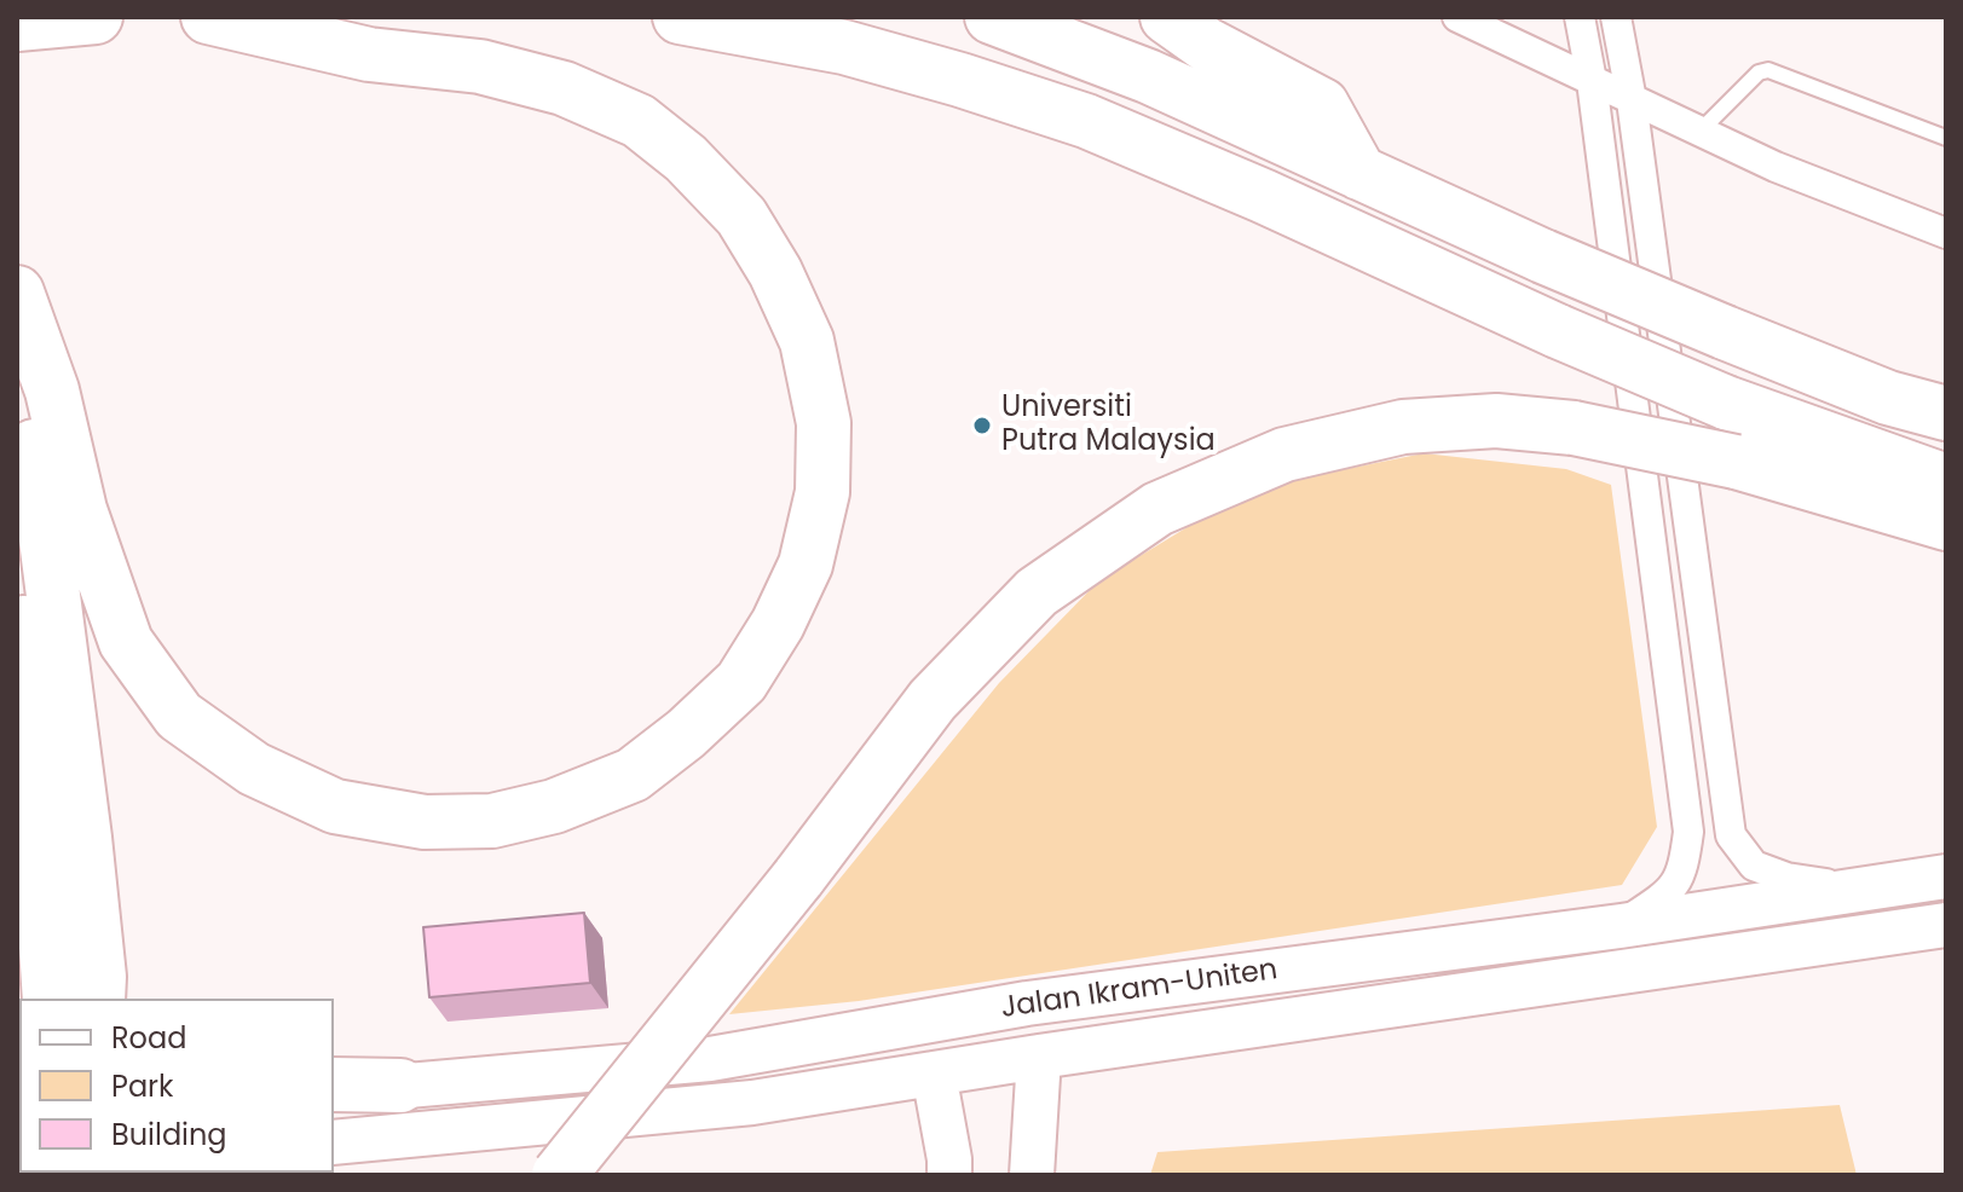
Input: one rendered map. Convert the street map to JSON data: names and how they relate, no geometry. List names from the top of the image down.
{
  "streets": {
    "main road": ["Jalan Ikram-Uniten"]
  },
  "places": ["Universiti Putra Malaysia"],
  "legend": ["Road", "Park", "Building"]
}
